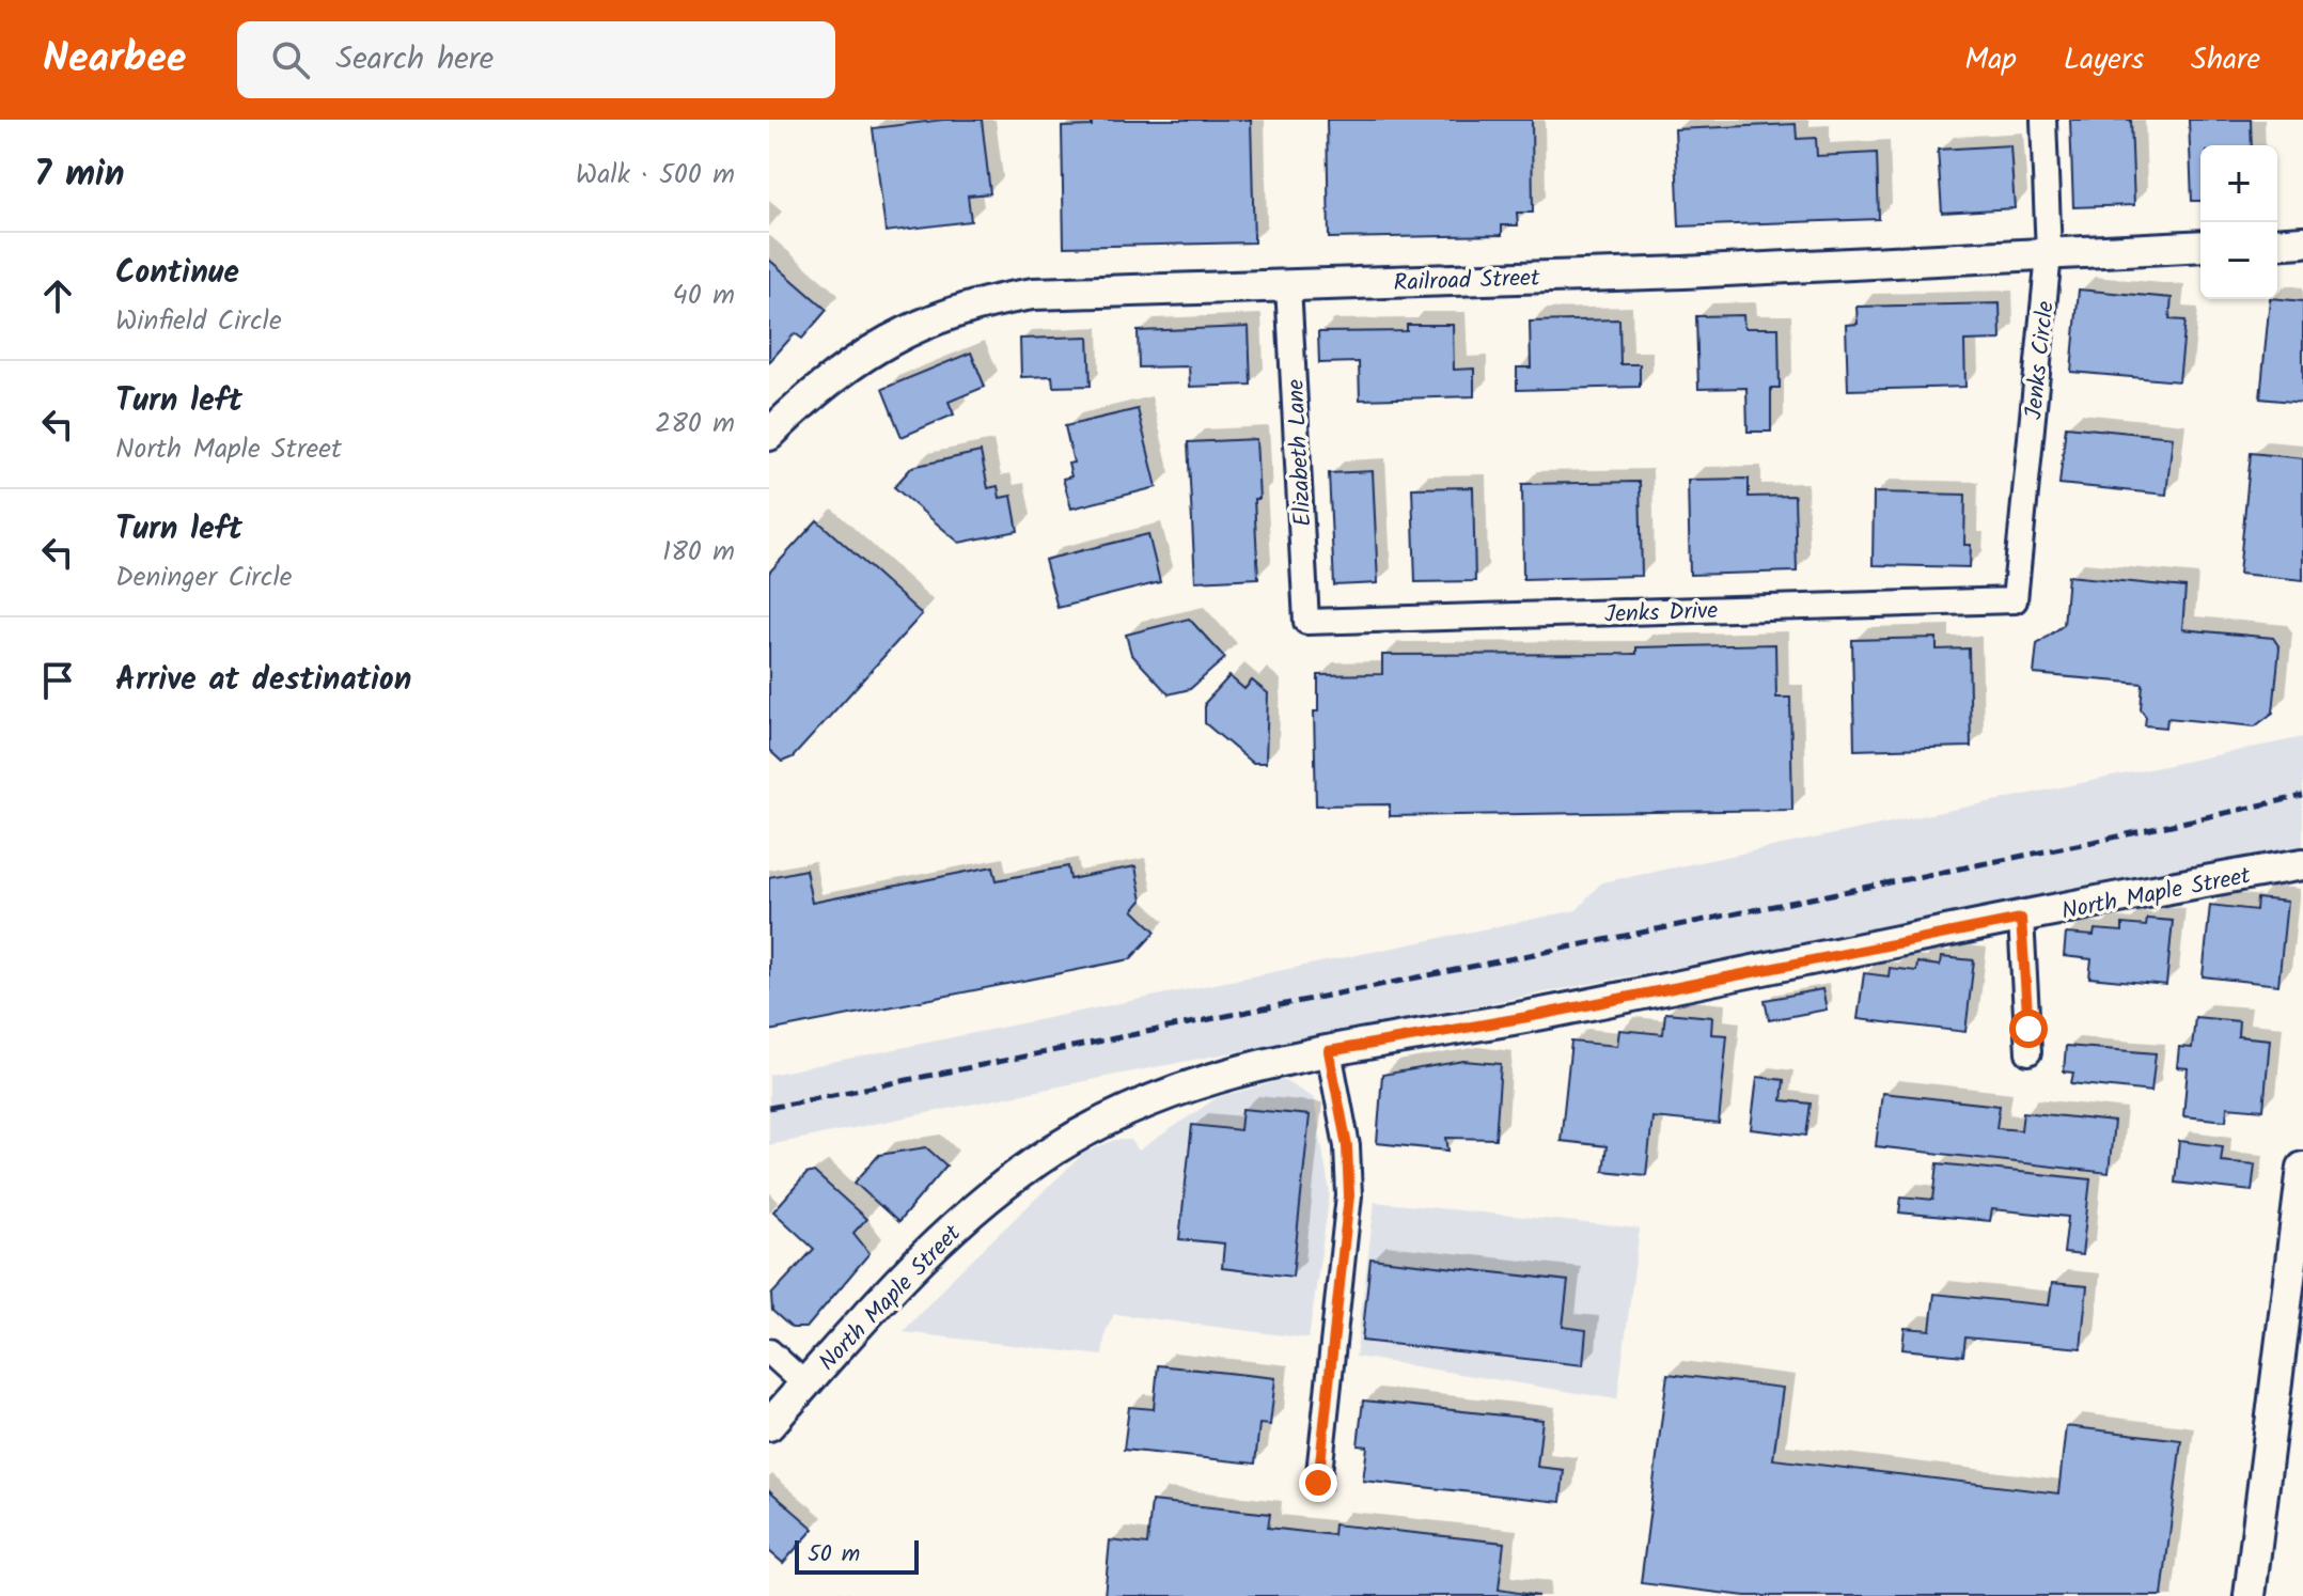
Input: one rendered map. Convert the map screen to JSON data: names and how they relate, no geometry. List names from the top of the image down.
{
  "streets": {
    "main road": ["Railroad Street", "North Maple Street"],
    "street": ["Jenks Circle", "Elizabeth Lane", "Jenks Drive"]
  },
  "crossings": [
    ["Railroad Street", "Jenks Circle"],
    ["Railroad Street", "Elizabeth Lane"],
    ["Jenks Circle", "Jenks Drive"],
    ["Elizabeth Lane", "Jenks Drive"]
  ],
  "scale_bar": "50 m",
  "page": {
    "header": "Nearbee",
    "search": "Search here",
    "nav": ["Map", "Layers", "Share"],
    "heading": ["7 min", "Walk · 500 m"],
    "map_buttons": ["+", "−"],
    "list": [
      ["Continue", "Winfield Circle", "40 m"],
      ["Turn left", "North Maple Street", "280 m"],
      ["Turn left", "Deninger Circle", "180 m"],
      "Arrive at destination"
    ],
    "scale": "50 m"
  }
}
